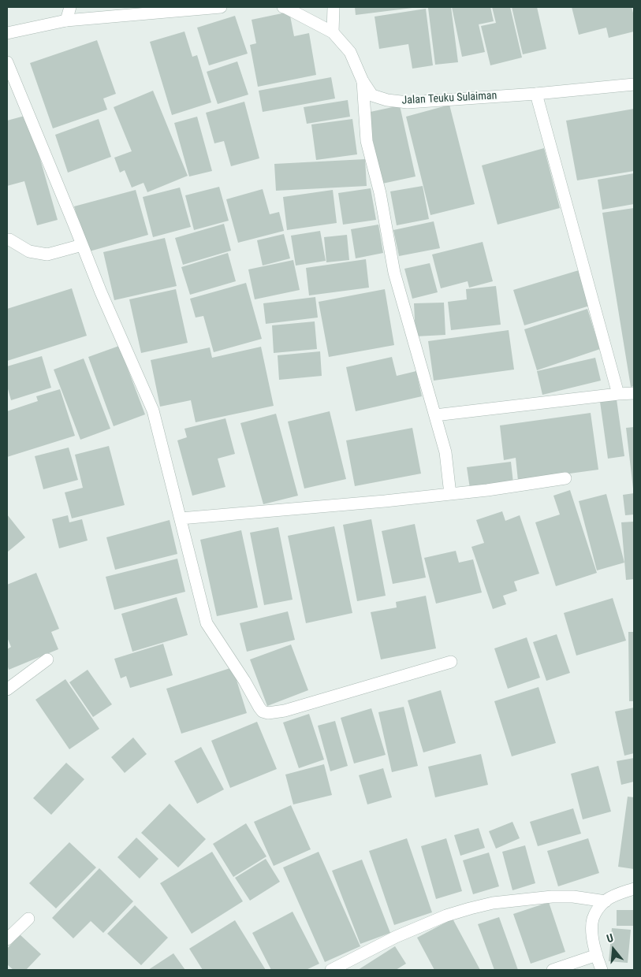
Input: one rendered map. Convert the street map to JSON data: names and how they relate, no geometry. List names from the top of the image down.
{
  "streets": {
    "street": ["Jalan Teuku Sulaiman"]
  },
  "north": "top"
}
